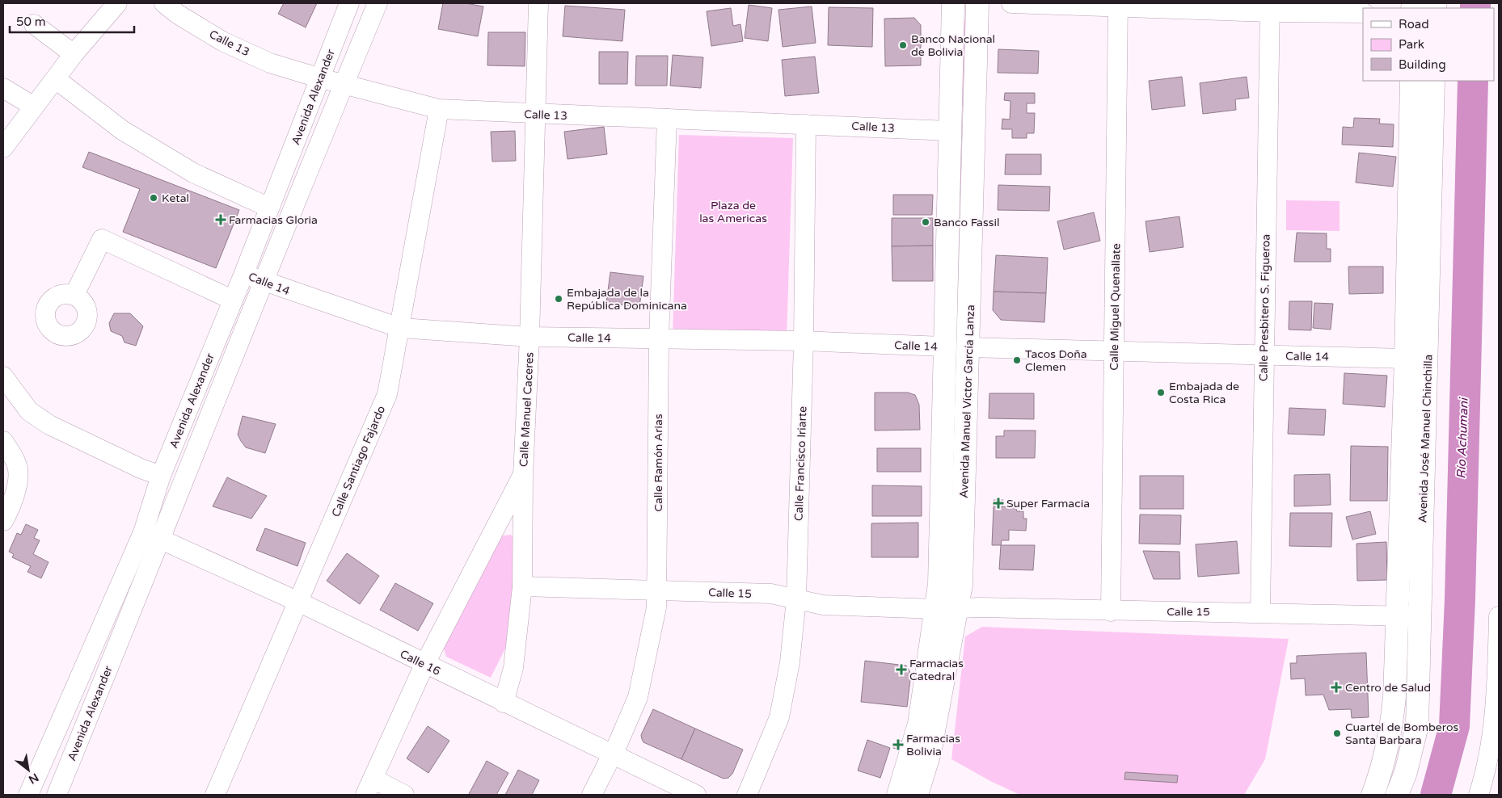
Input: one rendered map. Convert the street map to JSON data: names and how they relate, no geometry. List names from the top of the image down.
{
  "streets": {
    "main road": ["Avenida Manuel Víctor García Lanza", "Avenida José Manuel Chinchilla"],
    "street": [
      "Calle 13",
      "Avenida Alexander",
      "Calle 14",
      "Calle Miguel Quenallate",
      "Calle Presbitero S. Figueroa",
      "Calle Manuel Caceres",
      "Calle Santiago Fajardo",
      "Calle Ramón Arias",
      "Calle Francisco Iriarte",
      "Calle 15",
      "Calle 16"
    ]
  },
  "crossings": [
    ["Calle 13", "Avenida Alexander"],
    ["Calle 13", "Avenida Manuel Víctor García Lanza"],
    ["Calle 13", "Calle Manuel Caceres"],
    ["Calle 13", "Calle Santiago Fajardo"],
    ["Calle 13", "Calle Ramón Arias"],
    ["Calle 13", "Calle Francisco Iriarte"],
    ["Avenida Alexander", "Calle 14"],
    ["Avenida Alexander", "Calle 16"],
    ["Calle 14", "Calle Miguel Quenallate"],
    ["Calle 14", "Calle Presbitero S. Figueroa"],
    ["Calle 14", "Avenida Manuel Víctor García Lanza"],
    ["Calle 14", "Calle Manuel Caceres"],
    ["Calle 14", "Avenida José Manuel Chinchilla"],
    ["Calle 14", "Calle Santiago Fajardo"],
    ["Calle 14", "Calle Ramón Arias"],
    ["Calle 14", "Calle Francisco Iriarte"],
    ["Calle Miguel Quenallate", "Calle 15"],
    ["Calle Presbitero S. Figueroa", "Calle 15"],
    ["Avenida Manuel Víctor García Lanza", "Calle 15"],
    ["Calle Manuel Caceres", "Calle 15"],
    ["Calle Manuel Caceres", "Calle 16"],
    ["Avenida José Manuel Chinchilla", "Calle 15"],
    ["Calle Santiago Fajardo", "Calle 16"],
    ["Calle Ramón Arias", "Calle 15"],
    ["Calle Ramón Arias", "Calle 16"],
    ["Calle Francisco Iriarte", "Calle 15"]
  ],
  "water": ["Río Achumani"],
  "parks": ["Plaza de las Americas"],
  "places": {
    "other": [
      "Banco Nacional de Bolivia",
      "Ketal",
      "Banco Fassil",
      "Embajada de la República Dominicana",
      "Tacos Doña Clemen",
      "Embajada de Costa Rica",
      "Cuartel de Bomberos Santa Barbara"
    ],
    "health": [
      "Farmacias Gloria",
      "Super Farmacia",
      "Farmacias Catedral",
      "Centro de Salud",
      "Farmacias Bolivia"
    ]
  },
  "legend": ["Road", "Park", "Building"],
  "scale_bar": "50 m",
  "north": "bottom right"
}
